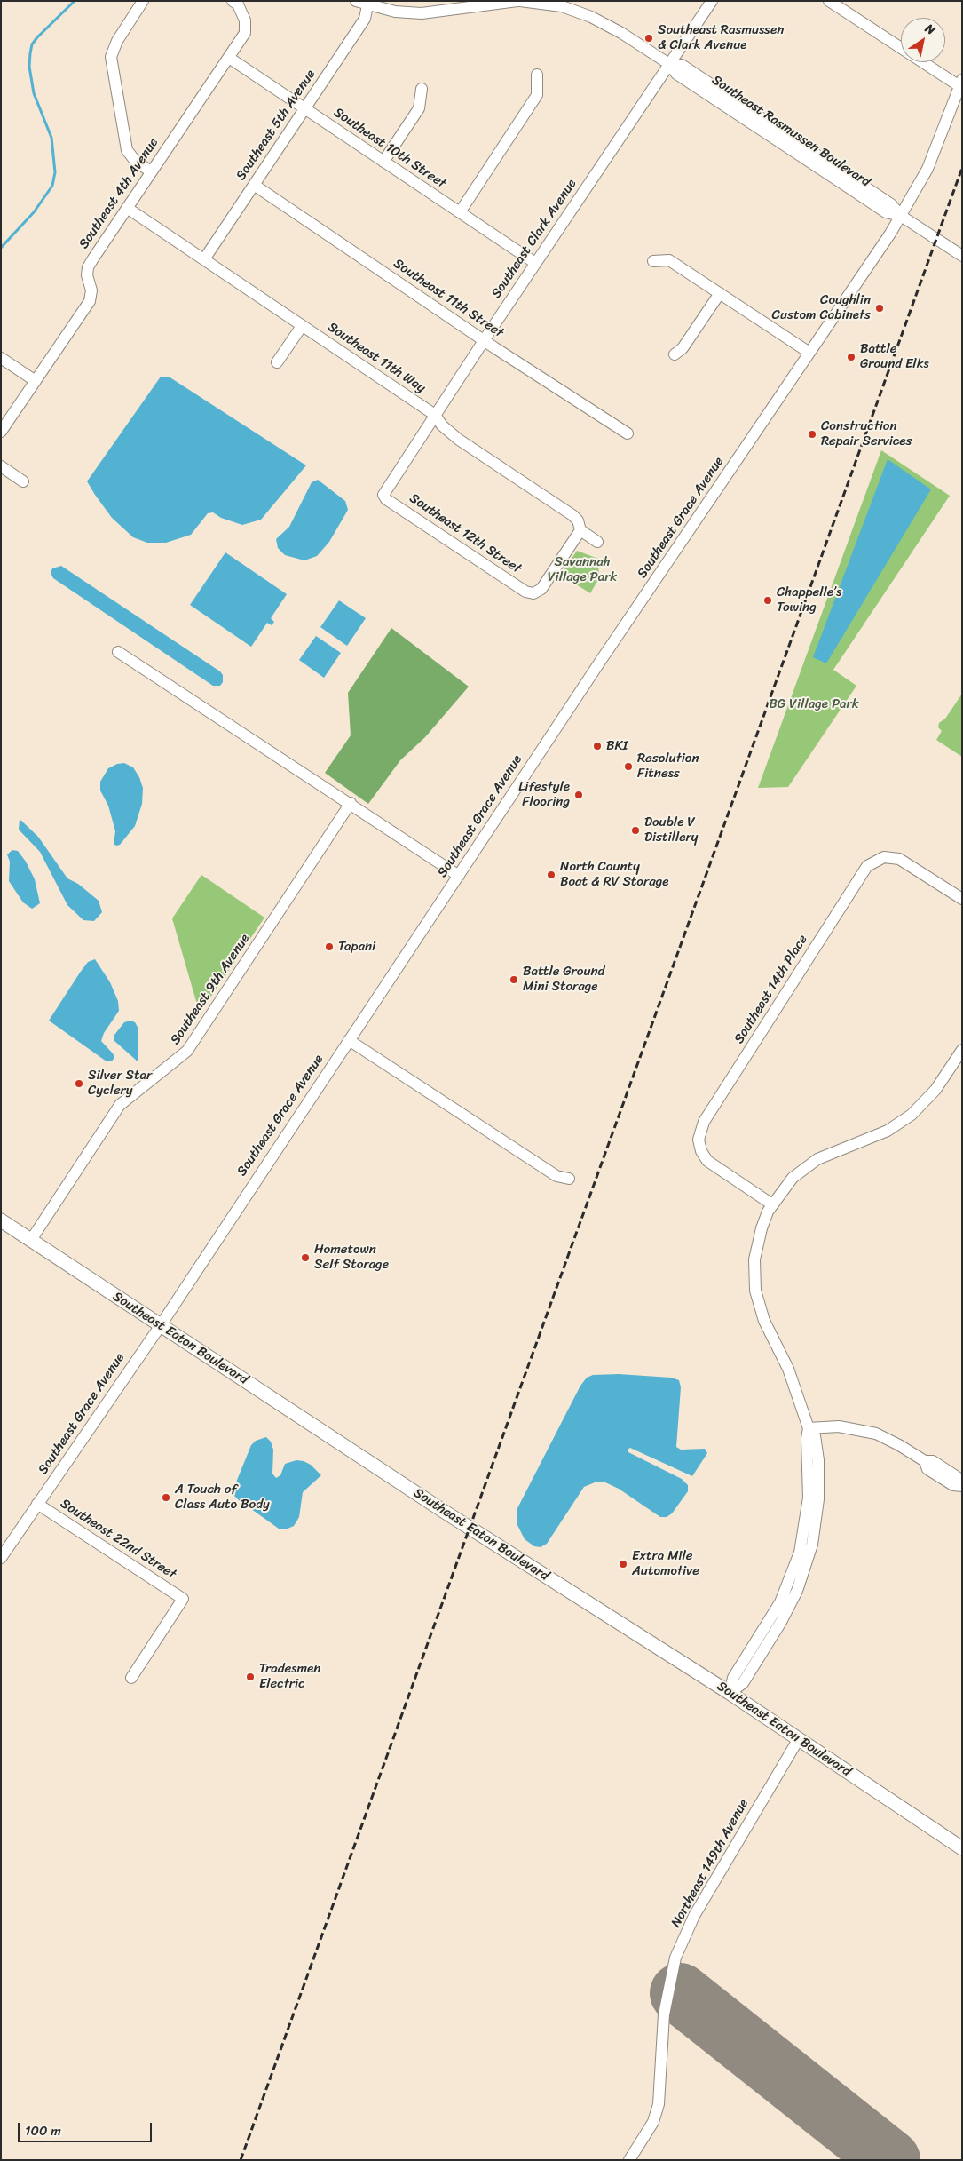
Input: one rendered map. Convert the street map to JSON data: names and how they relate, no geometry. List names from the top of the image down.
{
  "streets": {
    "main road": ["Southeast Eaton Boulevard"],
    "street": [
      "Southeast 5th Avenue",
      "Southeast Rasmussen Boulevard",
      "Southeast 10th Street",
      "Southeast 4th Avenue",
      "Southeast Clark Avenue",
      "Southeast 11th Street",
      "Southeast 11th Way",
      "Southeast Grace Avenue",
      "Southeast 12th Street",
      "Southeast 9th Avenue",
      "Southeast 14th Place",
      "Southeast 22nd Street",
      "Northeast 149th Avenue"
    ]
  },
  "crossings": [
    ["Southeast 5th Avenue", "Southeast Rasmussen Boulevard"],
    ["Southeast 5th Avenue", "Southeast 10th Street"],
    ["Southeast 5th Avenue", "Southeast 11th Street"],
    ["Southeast 5th Avenue", "Southeast 11th Way"],
    ["Southeast Rasmussen Boulevard", "Southeast Clark Avenue"],
    ["Southeast Rasmussen Boulevard", "Southeast Grace Avenue"],
    ["Southeast 10th Street", "Southeast 4th Avenue"],
    ["Southeast 10th Street", "Southeast Clark Avenue"],
    ["Southeast 4th Avenue", "Southeast 11th Way"],
    ["Southeast Clark Avenue", "Southeast 11th Street"],
    ["Southeast Clark Avenue", "Southeast 11th Way"],
    ["Southeast Clark Avenue", "Southeast 12th Street"],
    ["Southeast 11th Way", "Southeast 12th Street"],
    ["Southeast Grace Avenue", "Southeast Eaton Boulevard"],
    ["Southeast Grace Avenue", "Southeast 22nd Street"],
    ["Southeast 9th Avenue", "Southeast Eaton Boulevard"],
    ["Southeast Eaton Boulevard", "Northeast 149th Avenue"]
  ],
  "parks": ["Savannah Village Park", "BG Village Park"],
  "places": [
    "Southeast Rasmussen & Clark Avenue",
    "Coughlin Custom Cabinets",
    "Battle Ground Elks",
    "Construction Repair Services",
    "Chappelle’s Towing",
    "BKI",
    "Resolution Fitness",
    "Lifestyle Flooring",
    "Double V Distillery",
    "North County Boat & RV Storage",
    "Tapani",
    "Battle Ground Mini Storage",
    "Silver Star Cyclery",
    "Hometown Self Storage",
    "A Touch of Class Auto Body",
    "Extra Mile Automotive",
    "Tradesmen Electric"
  ],
  "scale_bar": "100 m",
  "north": "top right"
}
